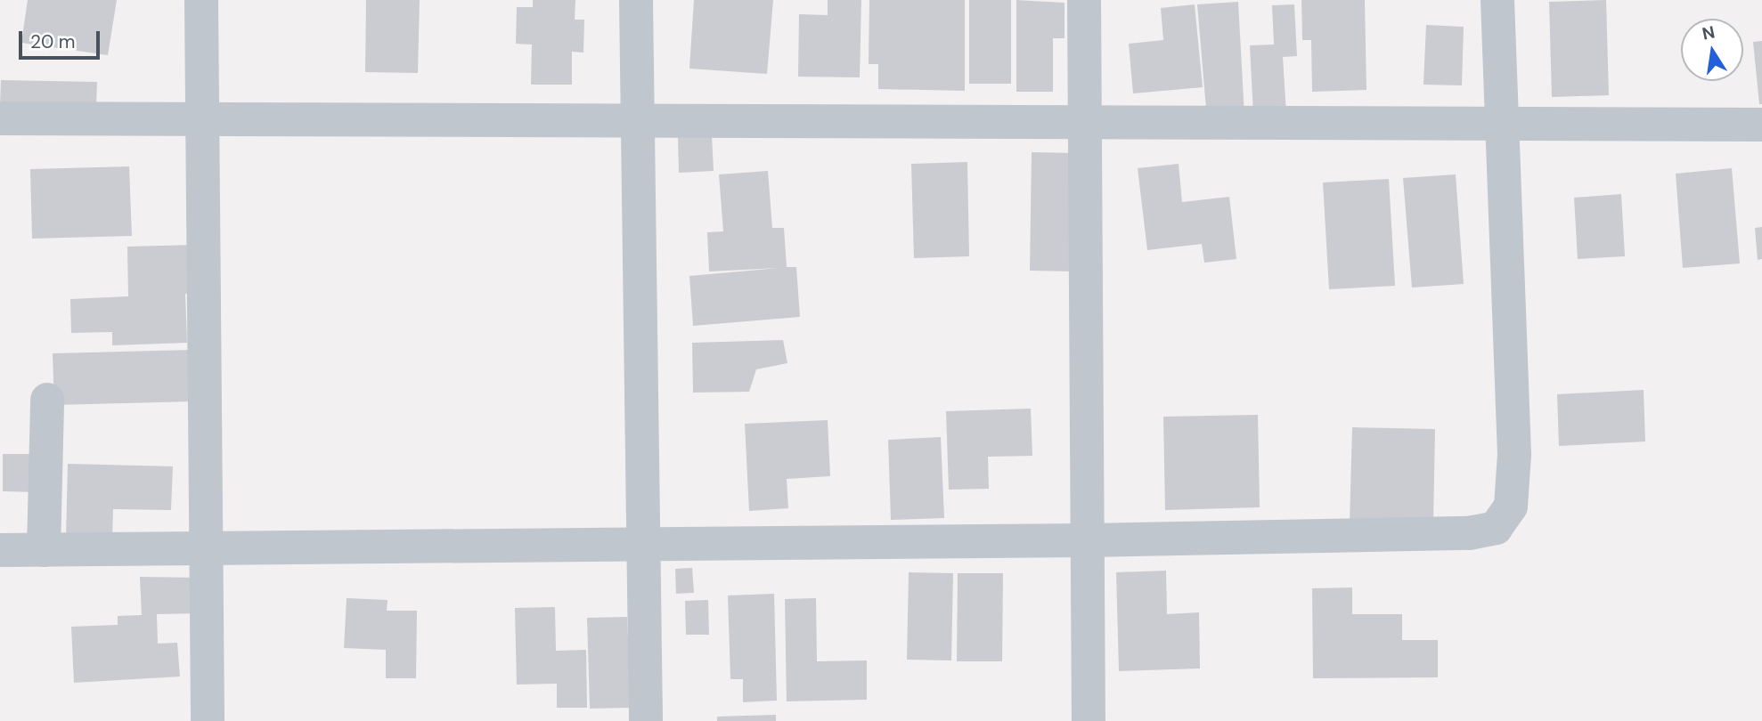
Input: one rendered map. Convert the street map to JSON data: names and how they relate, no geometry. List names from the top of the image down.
{
  "scale_bar": "20 m",
  "north": "top"
}
